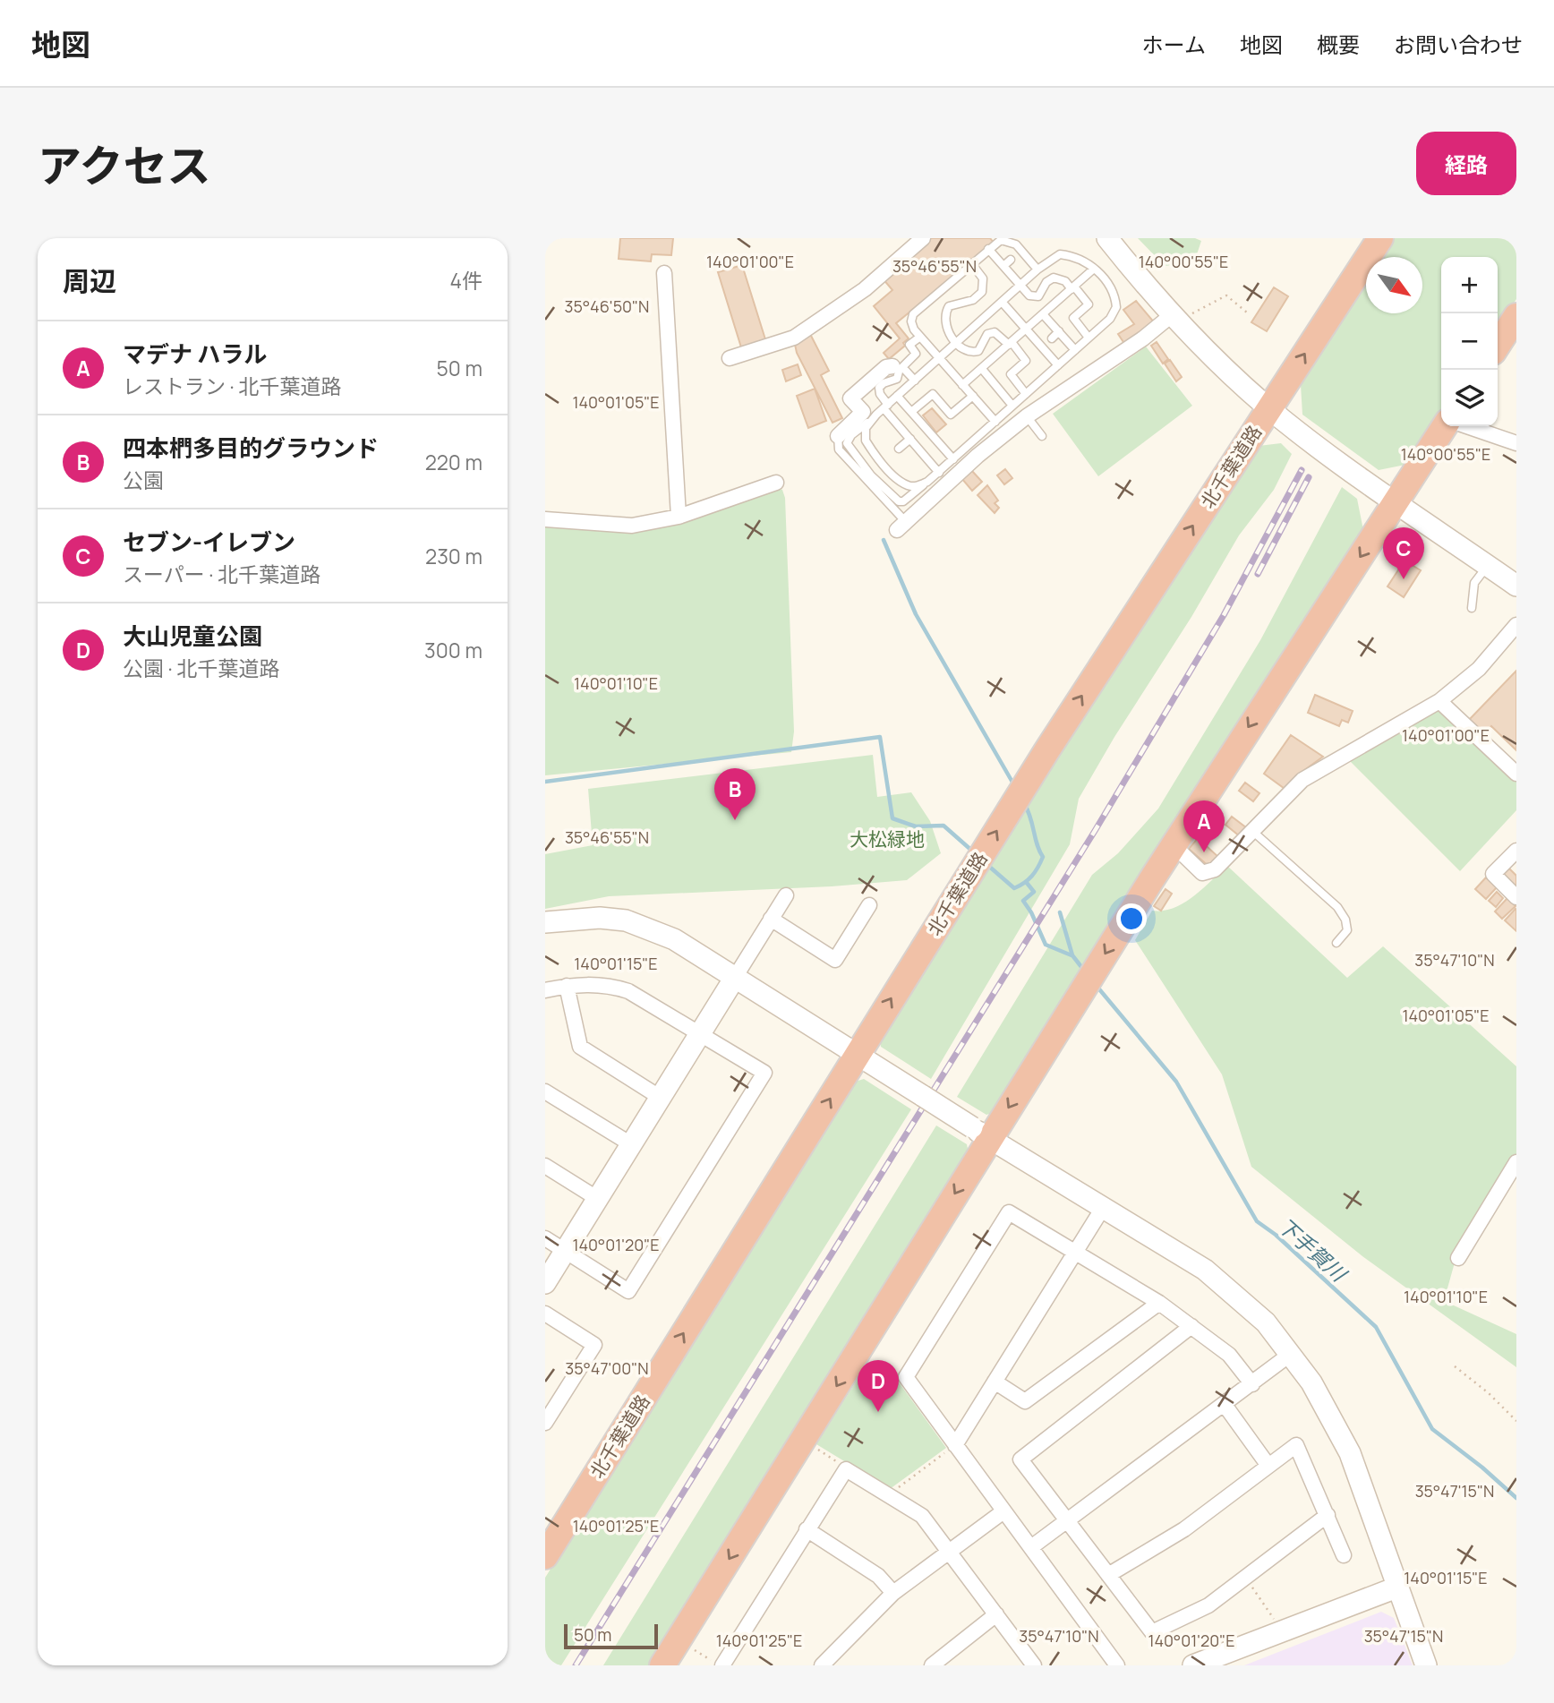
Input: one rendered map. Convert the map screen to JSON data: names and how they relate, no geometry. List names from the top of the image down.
{
  "streets": {
    "highway": ["北千葉道路"]
  },
  "water": ["下手賀川"],
  "parks": ["大松緑地"],
  "scale_bar": "50 m",
  "north": "bottom right",
  "page": {
    "header": "地図",
    "nav": [
      "ホーム",
      "地図",
      "概要",
      "お問い合わせ"
    ],
    "title": "アクセス",
    "buttons": "経路",
    "heading": ["周辺", "4件"],
    "map_buttons": ["+", "−"],
    "list": [
      {
        "mark": "A",
        "name": "マデナ ハラル",
        "note": "レストラン · 北千葉道路",
        "value": "50 m"
      },
      {
        "mark": "B",
        "name": "四本椚多目的グラウンド",
        "note": "公園",
        "value": "220 m"
      },
      {
        "mark": "C",
        "name": "セブン-イレブン",
        "note": "スーパー · 北千葉道路",
        "value": "230 m"
      },
      {
        "mark": "D",
        "name": "大山児童公園",
        "note": "公園 · 北千葉道路",
        "value": "300 m"
      }
    ],
    "pins": [
      "C",
      "B",
      "A",
      "D"
    ],
    "scale": "50 m"
  },
  "coordinates": [
    "140°01'00\"E",
    "140°00'55\"E",
    "35°46'55\"N",
    "35°46'50\"N",
    "140°01'05\"E",
    "140°01'10\"E",
    "35°47'10\"N",
    "140°01'15\"E",
    "140°01'20\"E",
    "35°47'00\"N",
    "35°47'15\"N",
    "140°01'25\"E"
  ]
}
